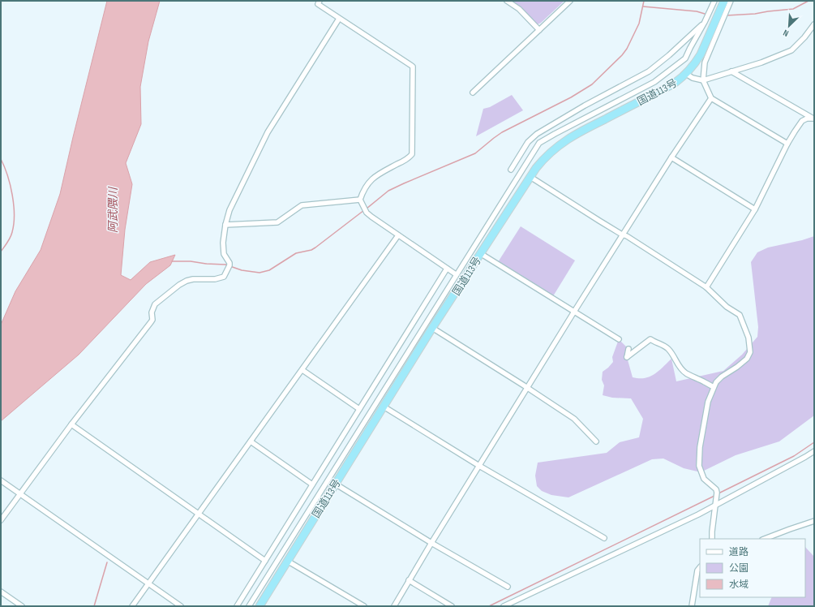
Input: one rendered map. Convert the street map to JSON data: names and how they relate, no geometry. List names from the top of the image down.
{
  "streets": {
    "highway": ["国道113号"]
  },
  "water": ["阿武隈川"],
  "legend": ["道路", "公園", "水域"],
  "north": "bottom left"
}
